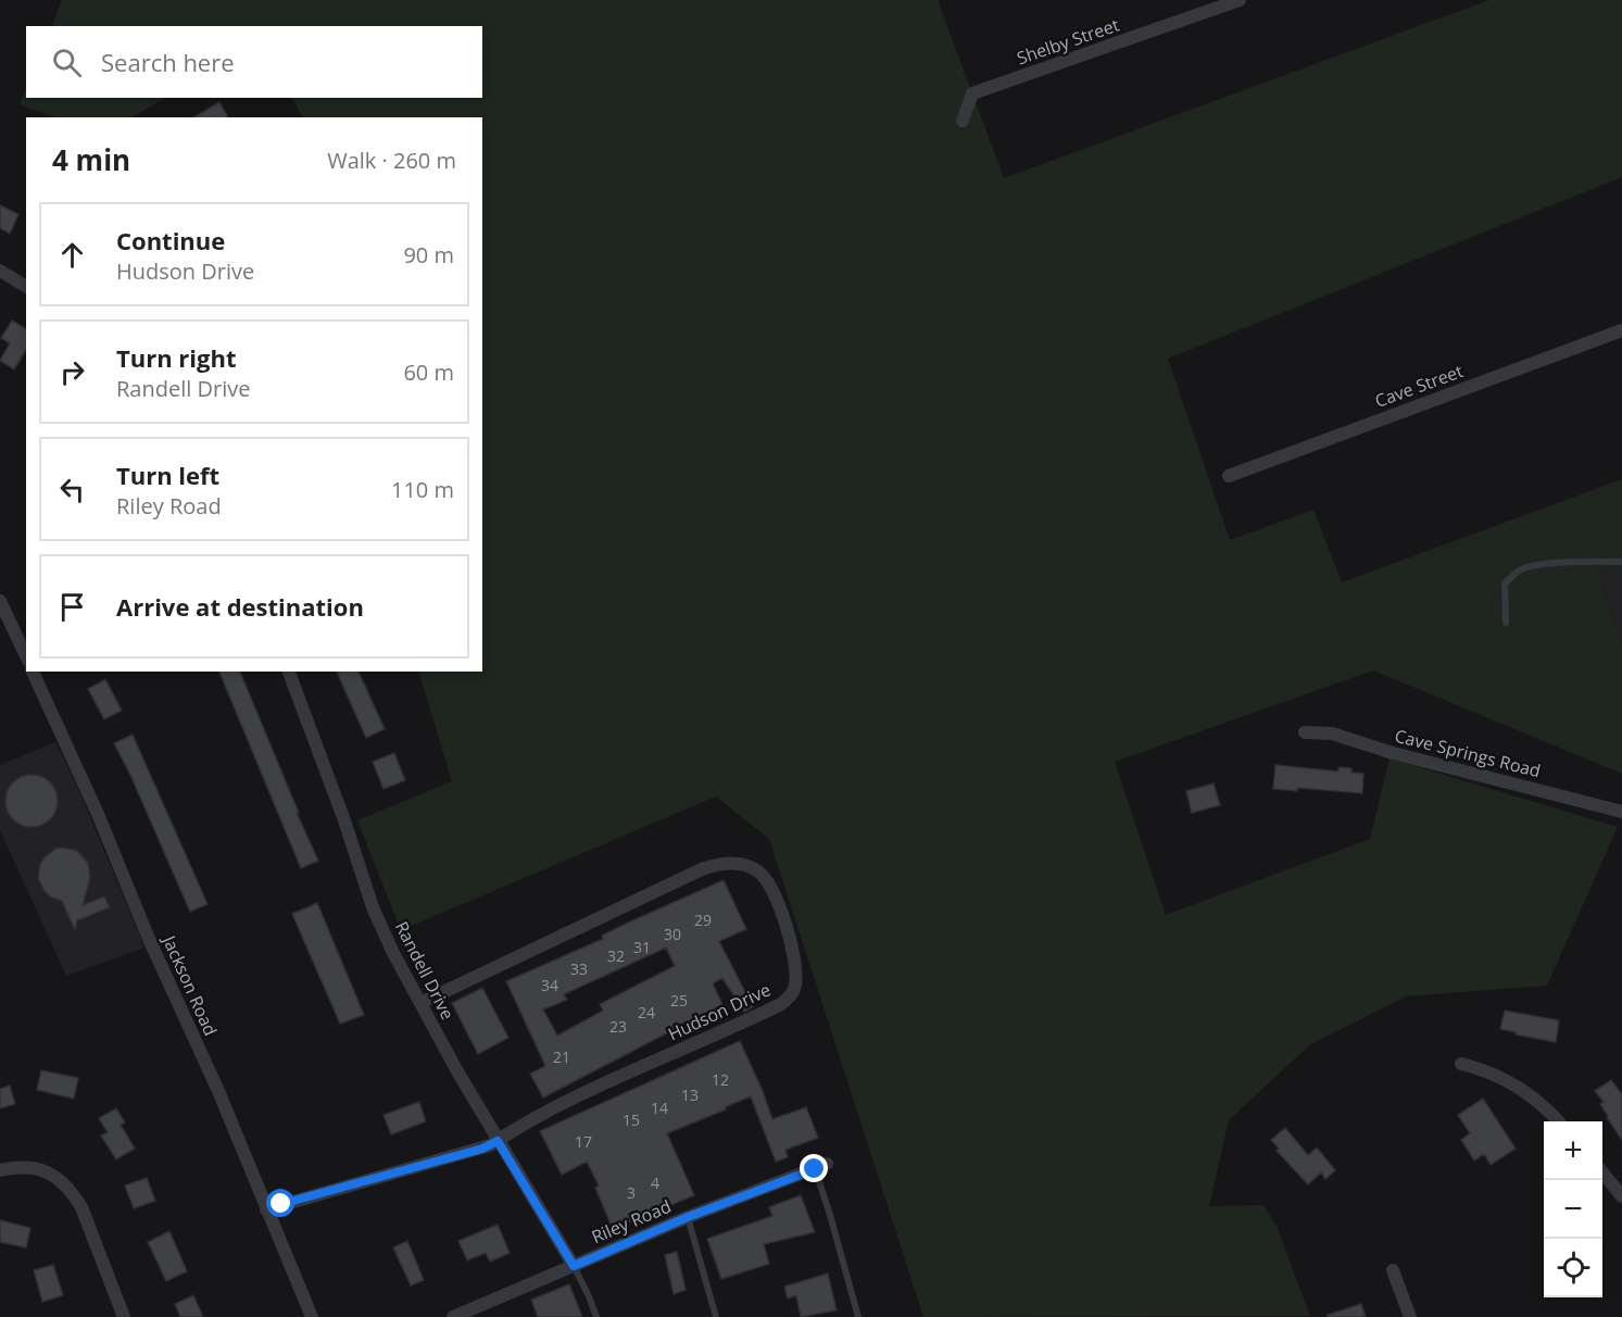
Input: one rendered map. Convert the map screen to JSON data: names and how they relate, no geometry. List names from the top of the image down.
{
  "streets": {
    "street": [
      "Shelby Street",
      "Cave Street",
      "Cave Springs Road",
      "Randell Drive",
      "Jackson Road",
      "Hudson Drive",
      "Riley Road"
    ]
  },
  "crossings": [
    ["Randell Drive", "Hudson Drive"],
    ["Randell Drive", "Riley Road"],
    ["Jackson Road", "Hudson Drive"]
  ],
  "house_numbers": [
    "29",
    "30",
    "31",
    "32",
    "33",
    "34",
    "25",
    "24",
    "23",
    "21",
    "12",
    "13",
    "14",
    "15",
    "17",
    "4",
    "3"
  ],
  "page": {
    "search": "Search here",
    "heading": ["4 min", "Walk · 260 m"],
    "list": [
      ["Continue", "Hudson Drive", "90 m"],
      ["Turn right", "Randell Drive", "60 m"],
      ["Turn left", "Riley Road", "110 m"],
      "Arrive at destination"
    ],
    "map_buttons": ["+", "−"]
  }
}
